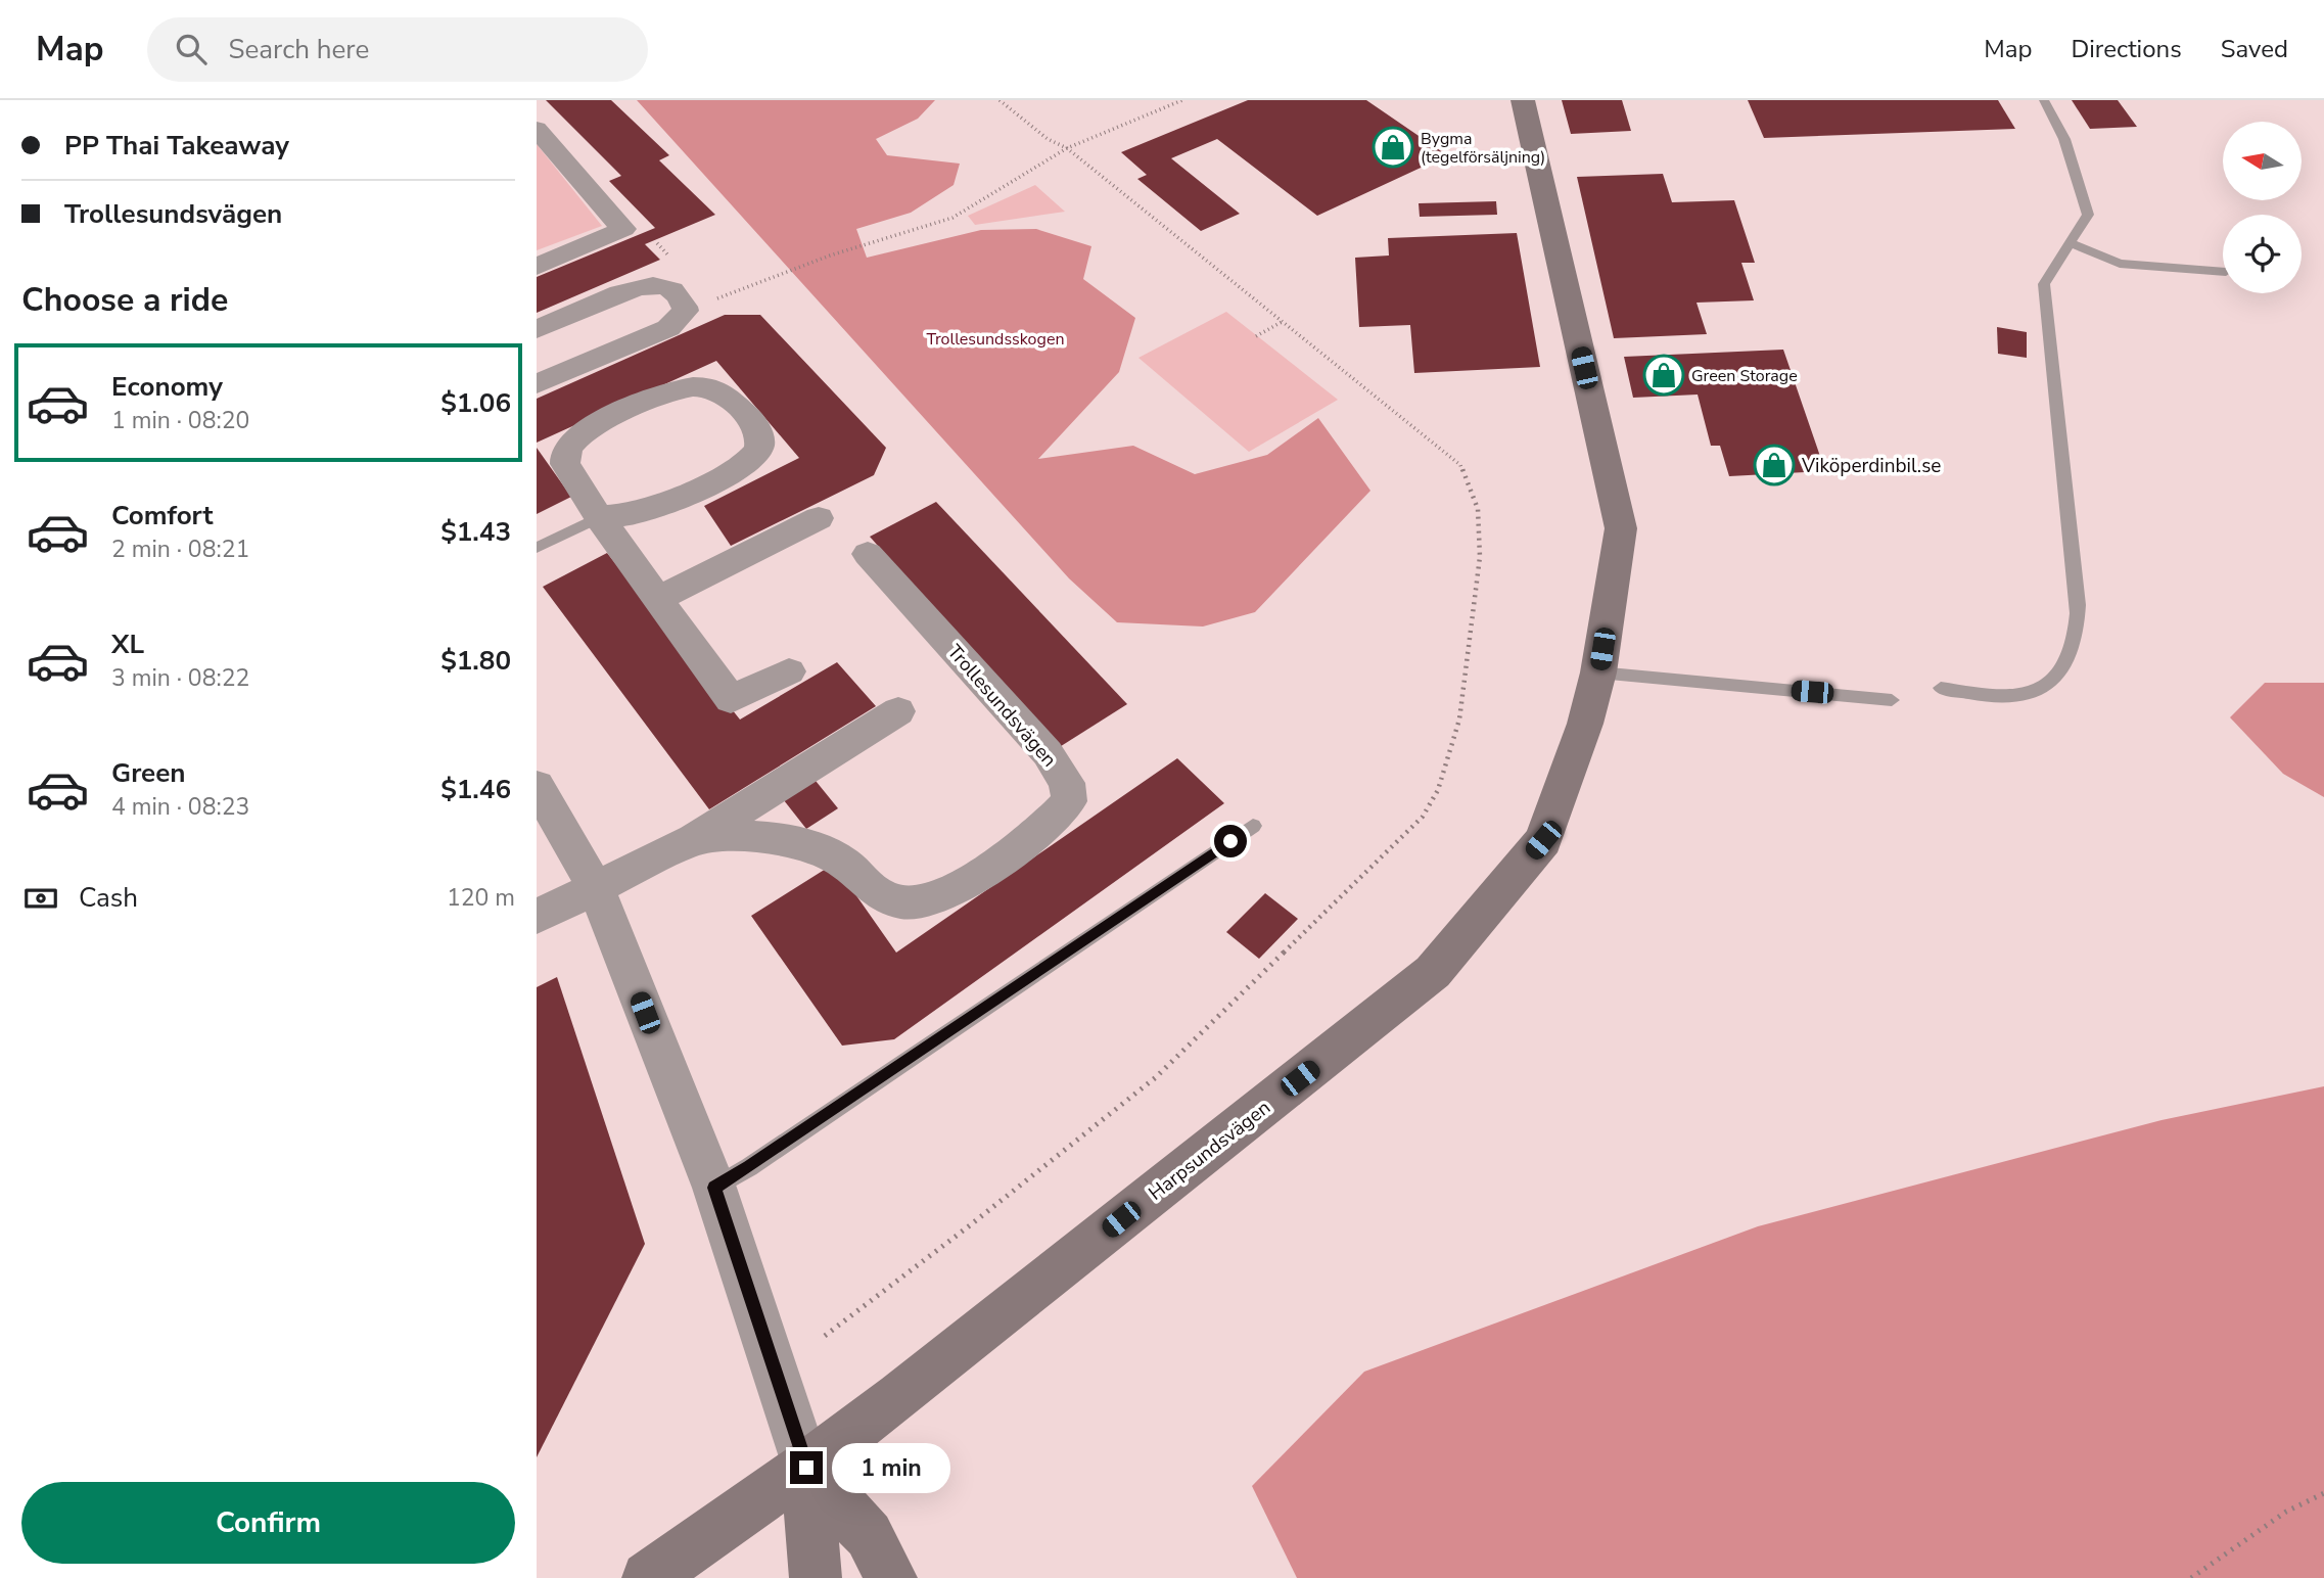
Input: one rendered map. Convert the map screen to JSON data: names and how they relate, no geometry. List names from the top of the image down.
{
  "streets": {
    "street": ["Trollesundsvägen", "Harpsundsvägen"]
  },
  "parks": ["Trollesundsskogen"],
  "places": {
    "shop": ["Bygma (tegelförsäljning)", "Green Storage", "Viköperdinbil.se"]
  },
  "north": "left",
  "page": {
    "header": "Map",
    "search": "Search here",
    "nav": ["Map", "Directions", "Saved"],
    "banner": ["PP Thai Takeaway", "Trollesundsvägen"],
    "heading": "Choose a ride",
    "list": [
      {
        "name": "Economy",
        "note": "1 min · 08:20",
        "value": "$1.06"
      },
      {
        "name": "Comfort",
        "note": "2 min · 08:21",
        "value": "$1.43"
      },
      {
        "name": "XL",
        "note": "3 min · 08:22",
        "value": "$1.80"
      },
      {
        "name": "Green",
        "note": "4 min · 08:23",
        "value": "$1.46"
      }
    ],
    "pay": ["Cash", "120 m"],
    "bubble": "1 min",
    "buttons": "Confirm"
  }
}
